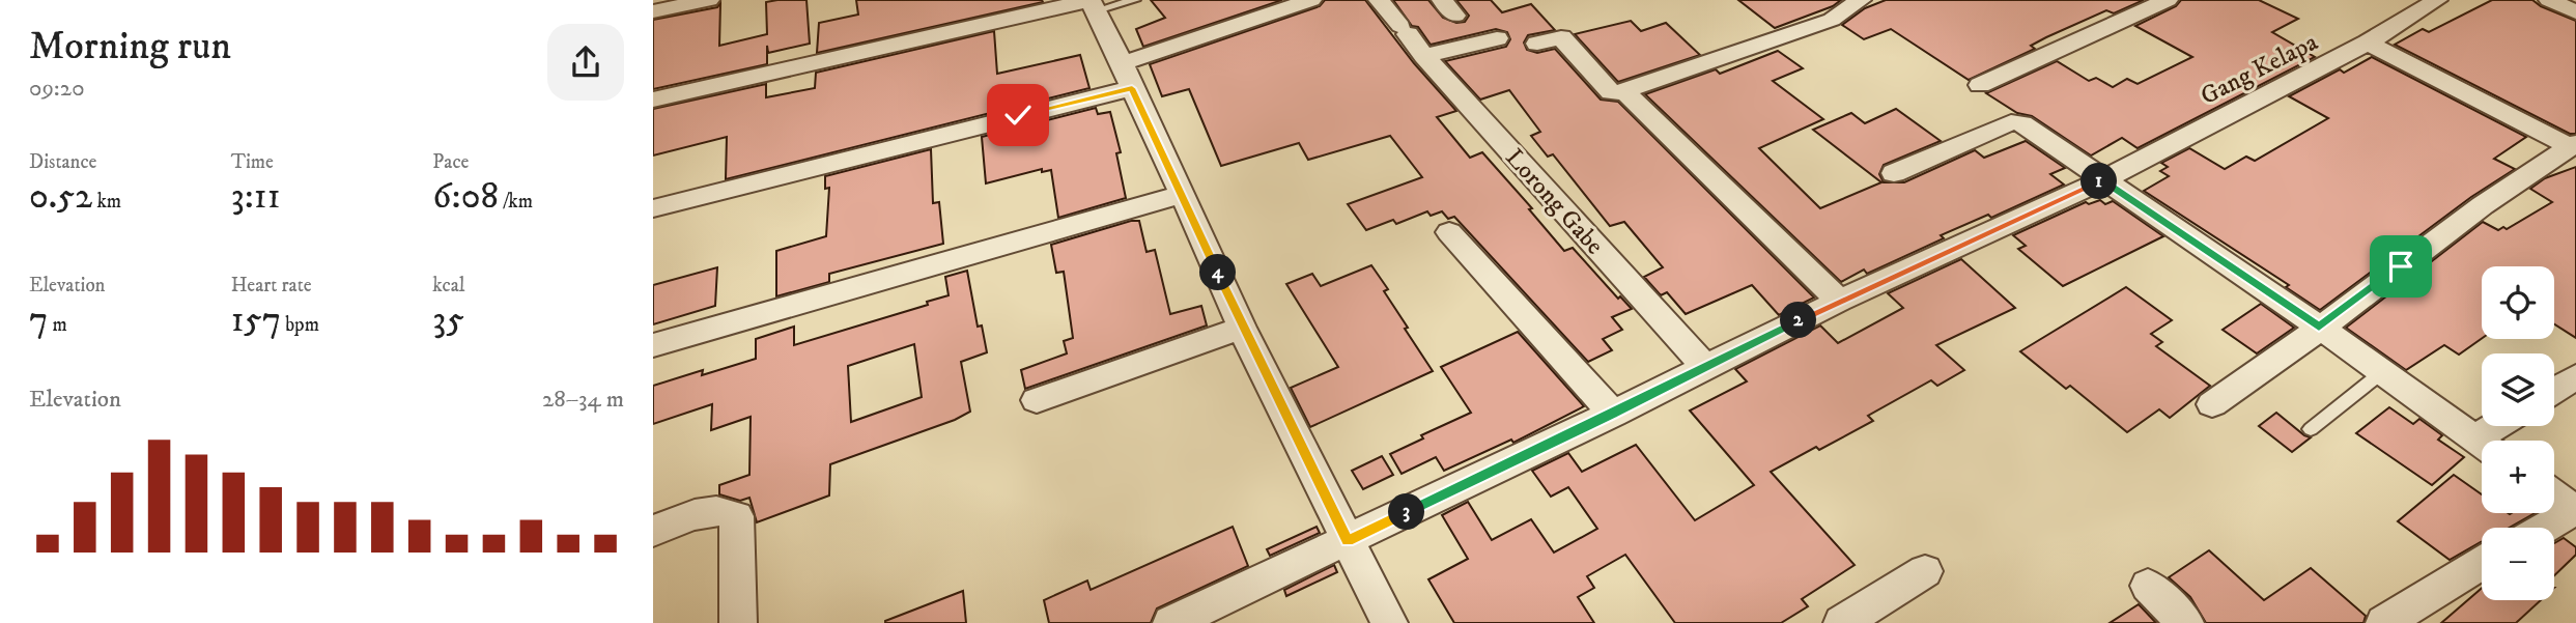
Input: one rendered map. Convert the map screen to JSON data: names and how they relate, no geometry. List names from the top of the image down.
{
  "streets": {
    "street": ["Gang Kelapa", "Lorong Gabe"]
  },
  "crossings": [
    ["Gang Kelapa", "Lorong Gabe"]
  ],
  "page": {
    "heading": ["Morning run", "09:20"],
    "stats": [
      ["Distance", "0.52 km"],
      ["Time", "3:11"],
      ["Pace", "6:08 /km"],
      ["Elevation", "7 m"],
      ["Heart rate", "157 bpm"],
      ["kcal", "35"]
    ],
    "pins": [
      "1",
      "4",
      "2",
      "3"
    ],
    "map_buttons": ["+", "−"],
    "chart": ["Elevation", "28–34 m"]
  }
}
